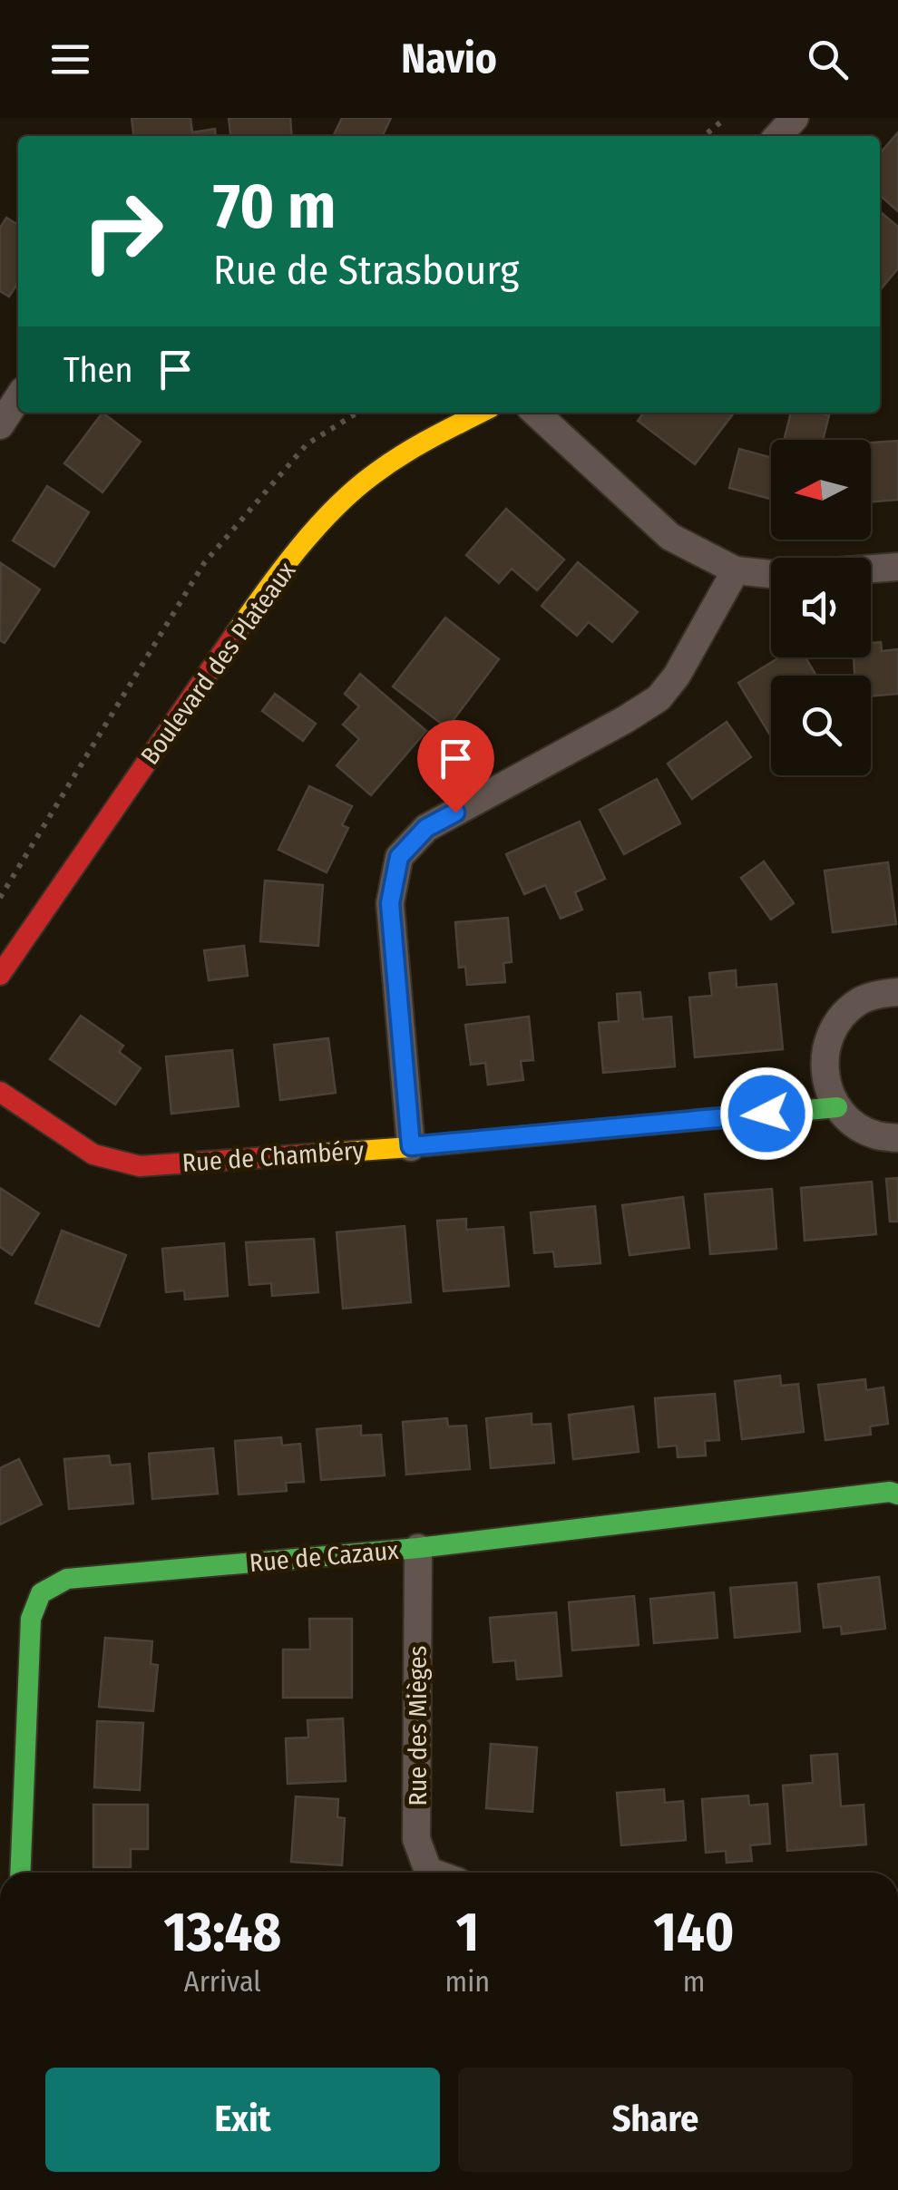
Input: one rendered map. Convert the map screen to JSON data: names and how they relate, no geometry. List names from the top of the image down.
{
  "streets": {
    "street": [
      "Boulevard des Plateaux",
      "Rue de Chambéry",
      "Rue de Cazaux",
      "Rue des Mièges"
    ]
  },
  "crossings": [
    ["Rue de Cazaux", "Rue des Mièges"]
  ],
  "north": "left",
  "page": {
    "header": "Navio",
    "turn": ["70 m", "Rue de Strasbourg"],
    "then": "Then",
    "eta": [
      "13:48",
      "Arrival",
      "1",
      "min",
      "140",
      "m"
    ],
    "buttons": ["Exit", "Share"]
  }
}
